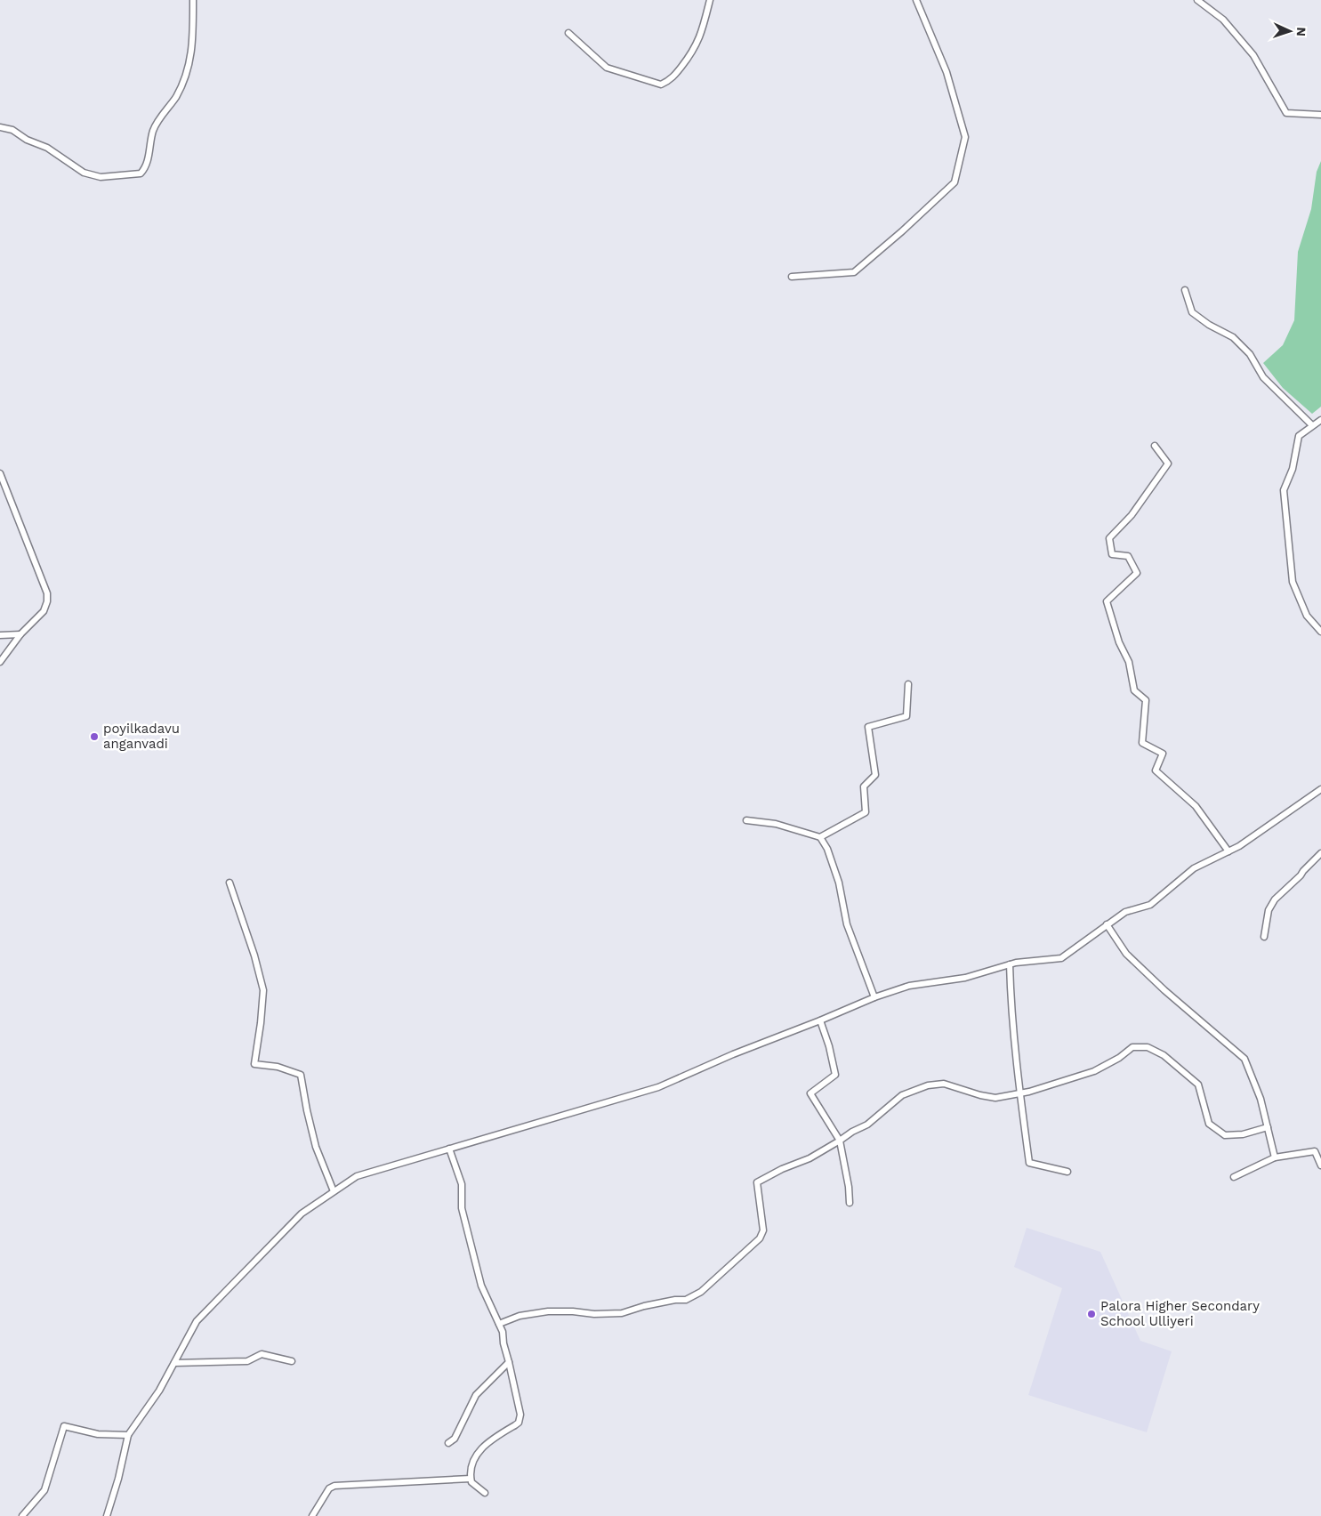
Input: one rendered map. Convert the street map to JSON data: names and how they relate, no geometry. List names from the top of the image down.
{
  "places": ["poyilkadavu anganvadi", "Palora Higher Secondary School Ulliyeri"],
  "north": "right"
}
